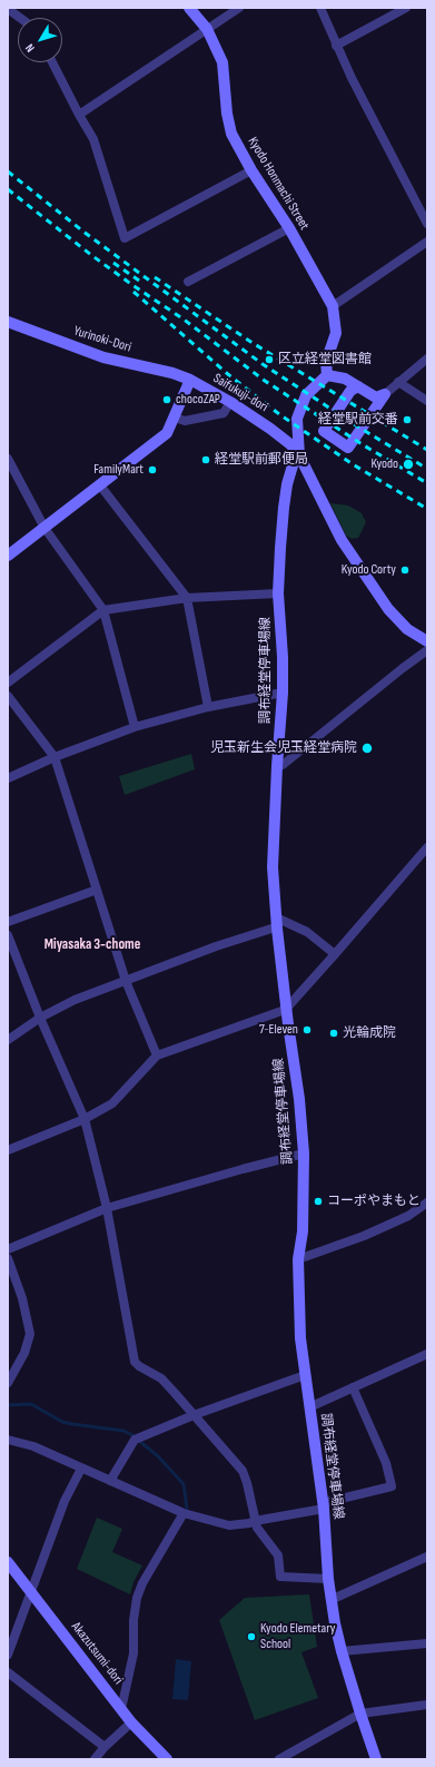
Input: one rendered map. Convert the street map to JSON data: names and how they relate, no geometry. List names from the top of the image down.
{
  "streets": {
    "main road": [
      "Kyodo Honmachi Street",
      "Yurinoki-Dori",
      "Saifukuji-dori",
      "調布経堂停車場線",
      "Akazutsumi-dori"
    ]
  },
  "crossings": [
    ["Yurinoki-Dori", "Saifukuji-dori"],
    ["Saifukuji-dori", "調布経堂停車場線"]
  ],
  "districts": ["Miyasaka 3-chome"],
  "places": [
    "区立経堂図書館",
    "chocoZAP",
    "経堂駅前交番",
    "経堂駅前郵便局",
    "Kyodo",
    "FamilyMart",
    "Kyodo Corty",
    "児玉新生会児玉経堂病院",
    "7-Eleven",
    "光輪成院",
    "コーポやまもと",
    "Kyodo Elemetary School"
  ],
  "north": "bottom left"
}
